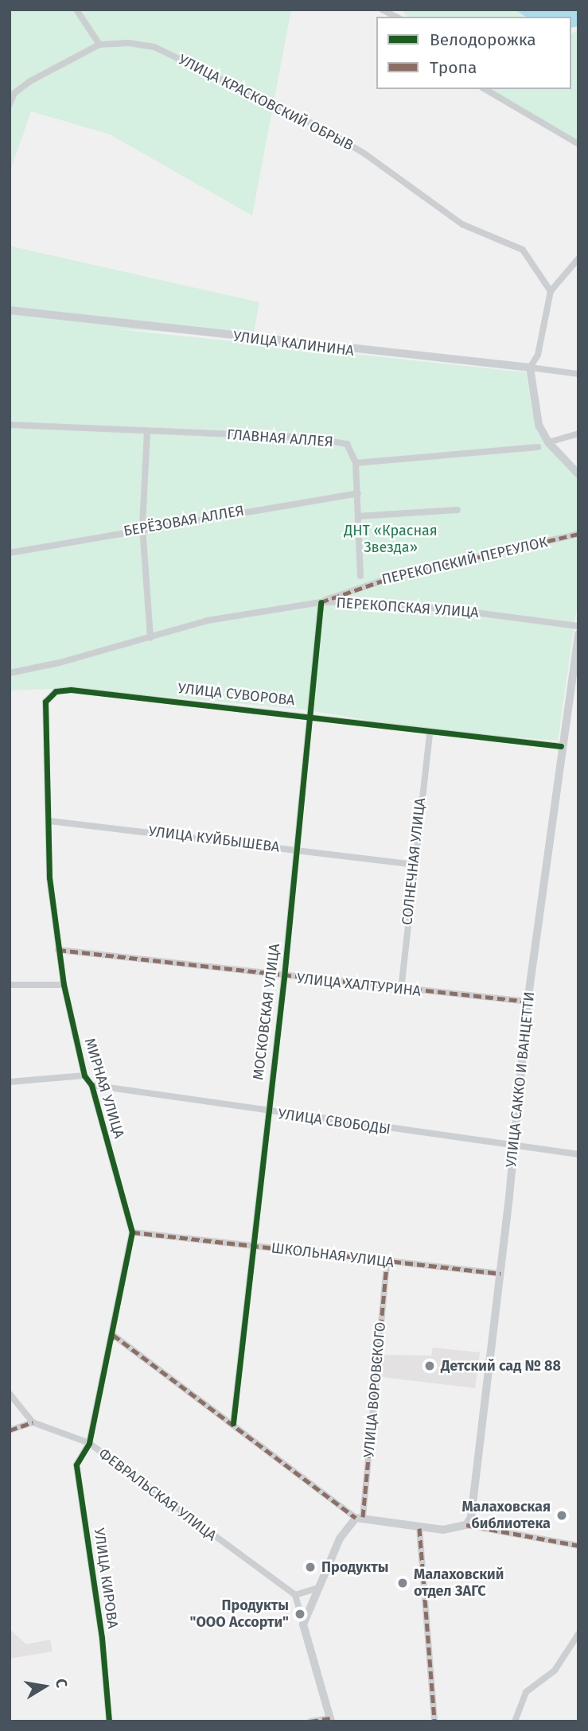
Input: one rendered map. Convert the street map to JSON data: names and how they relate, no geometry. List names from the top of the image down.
{
  "streets": {
    "main road": ["УЛИЦА КАЛИНИНА", "УЛИЦА САККО И ВАНЦЕТТИ"],
    "street": [
      "УЛИЦА КРАСКОВСКИЙ ОБРЫВ",
      "ГЛАВНАЯ АЛЛЕЯ",
      "БЕРЁЗОВАЯ АЛЛЕЯ",
      "ПЕРЕКОПСКИЙ ПЕРЕУЛОК",
      "ПЕРЕКОПСКАЯ УЛИЦА",
      "УЛИЦА СУВОРОВА",
      "УЛИЦА КУЙБЫШЕВА",
      "СОЛНЕЧНАЯ УЛИЦА",
      "УЛИЦА ХАЛТУРИНА",
      "МОСКОВСКАЯ УЛИЦА",
      "МИРНАЯ УЛИЦА",
      "УЛИЦА СВОБОДЫ",
      "ШКОЛЬНАЯ УЛИЦА",
      "УЛИЦА ВОРОВСКОГО",
      "ФЕВРАЛЬСКАЯ УЛИЦА",
      "УЛИЦА КИРОВА"
    ]
  },
  "crossings": [
    ["ПЕРЕКОПСКИЙ ПЕРЕУЛОК", "ПЕРЕКОПСКАЯ УЛИЦА"],
    ["ПЕРЕКОПСКИЙ ПЕРЕУЛОК", "МОСКОВСКАЯ УЛИЦА"],
    ["ПЕРЕКОПСКАЯ УЛИЦА", "МОСКОВСКАЯ УЛИЦА"],
    ["УЛИЦА СУВОРОВА", "СОЛНЕЧНАЯ УЛИЦА"],
    ["УЛИЦА СУВОРОВА", "МОСКОВСКАЯ УЛИЦА"],
    ["УЛИЦА СУВОРОВА", "УЛИЦА САККО И ВАНЦЕТТИ"],
    ["УЛИЦА СУВОРОВА", "МИРНАЯ УЛИЦА"],
    ["УЛИЦА КУЙБЫШЕВА", "СОЛНЕЧНАЯ УЛИЦА"],
    ["УЛИЦА КУЙБЫШЕВА", "МОСКОВСКАЯ УЛИЦА"],
    ["УЛИЦА КУЙБЫШЕВА", "МИРНАЯ УЛИЦА"],
    ["СОЛНЕЧНАЯ УЛИЦА", "УЛИЦА ХАЛТУРИНА"],
    ["УЛИЦА ХАЛТУРИНА", "МОСКОВСКАЯ УЛИЦА"],
    ["УЛИЦА ХАЛТУРИНА", "УЛИЦА САККО И ВАНЦЕТТИ"],
    ["УЛИЦА ХАЛТУРИНА", "МИРНАЯ УЛИЦА"],
    ["МОСКОВСКАЯ УЛИЦА", "УЛИЦА СВОБОДЫ"],
    ["МОСКОВСКАЯ УЛИЦА", "ШКОЛЬНАЯ УЛИЦА"],
    ["УЛИЦА САККО И ВАНЦЕТТИ", "УЛИЦА СВОБОДЫ"],
    ["УЛИЦА САККО И ВАНЦЕТТИ", "ШКОЛЬНАЯ УЛИЦА"],
    ["МИРНАЯ УЛИЦА", "УЛИЦА СВОБОДЫ"],
    ["МИРНАЯ УЛИЦА", "ШКОЛЬНАЯ УЛИЦА"],
    ["МИРНАЯ УЛИЦА", "ФЕВРАЛЬСКАЯ УЛИЦА"],
    ["МИРНАЯ УЛИЦА", "УЛИЦА КИРОВА"],
    ["ШКОЛЬНАЯ УЛИЦА", "УЛИЦА ВОРОВСКОГО"],
    ["ФЕВРАЛЬСКАЯ УЛИЦА", "УЛИЦА КИРОВА"]
  ],
  "parks": ["ДНТ «Красная Звезда»"],
  "places": [
    "Детский сад № 88",
    "Малаховская библиотека",
    "Продукты",
    "Малаховский отдел ЗАГС",
    "Продукты \"ООО Ассорти\""
  ],
  "legend": ["Велодорожка", "Тропа"],
  "north": "right"
}
